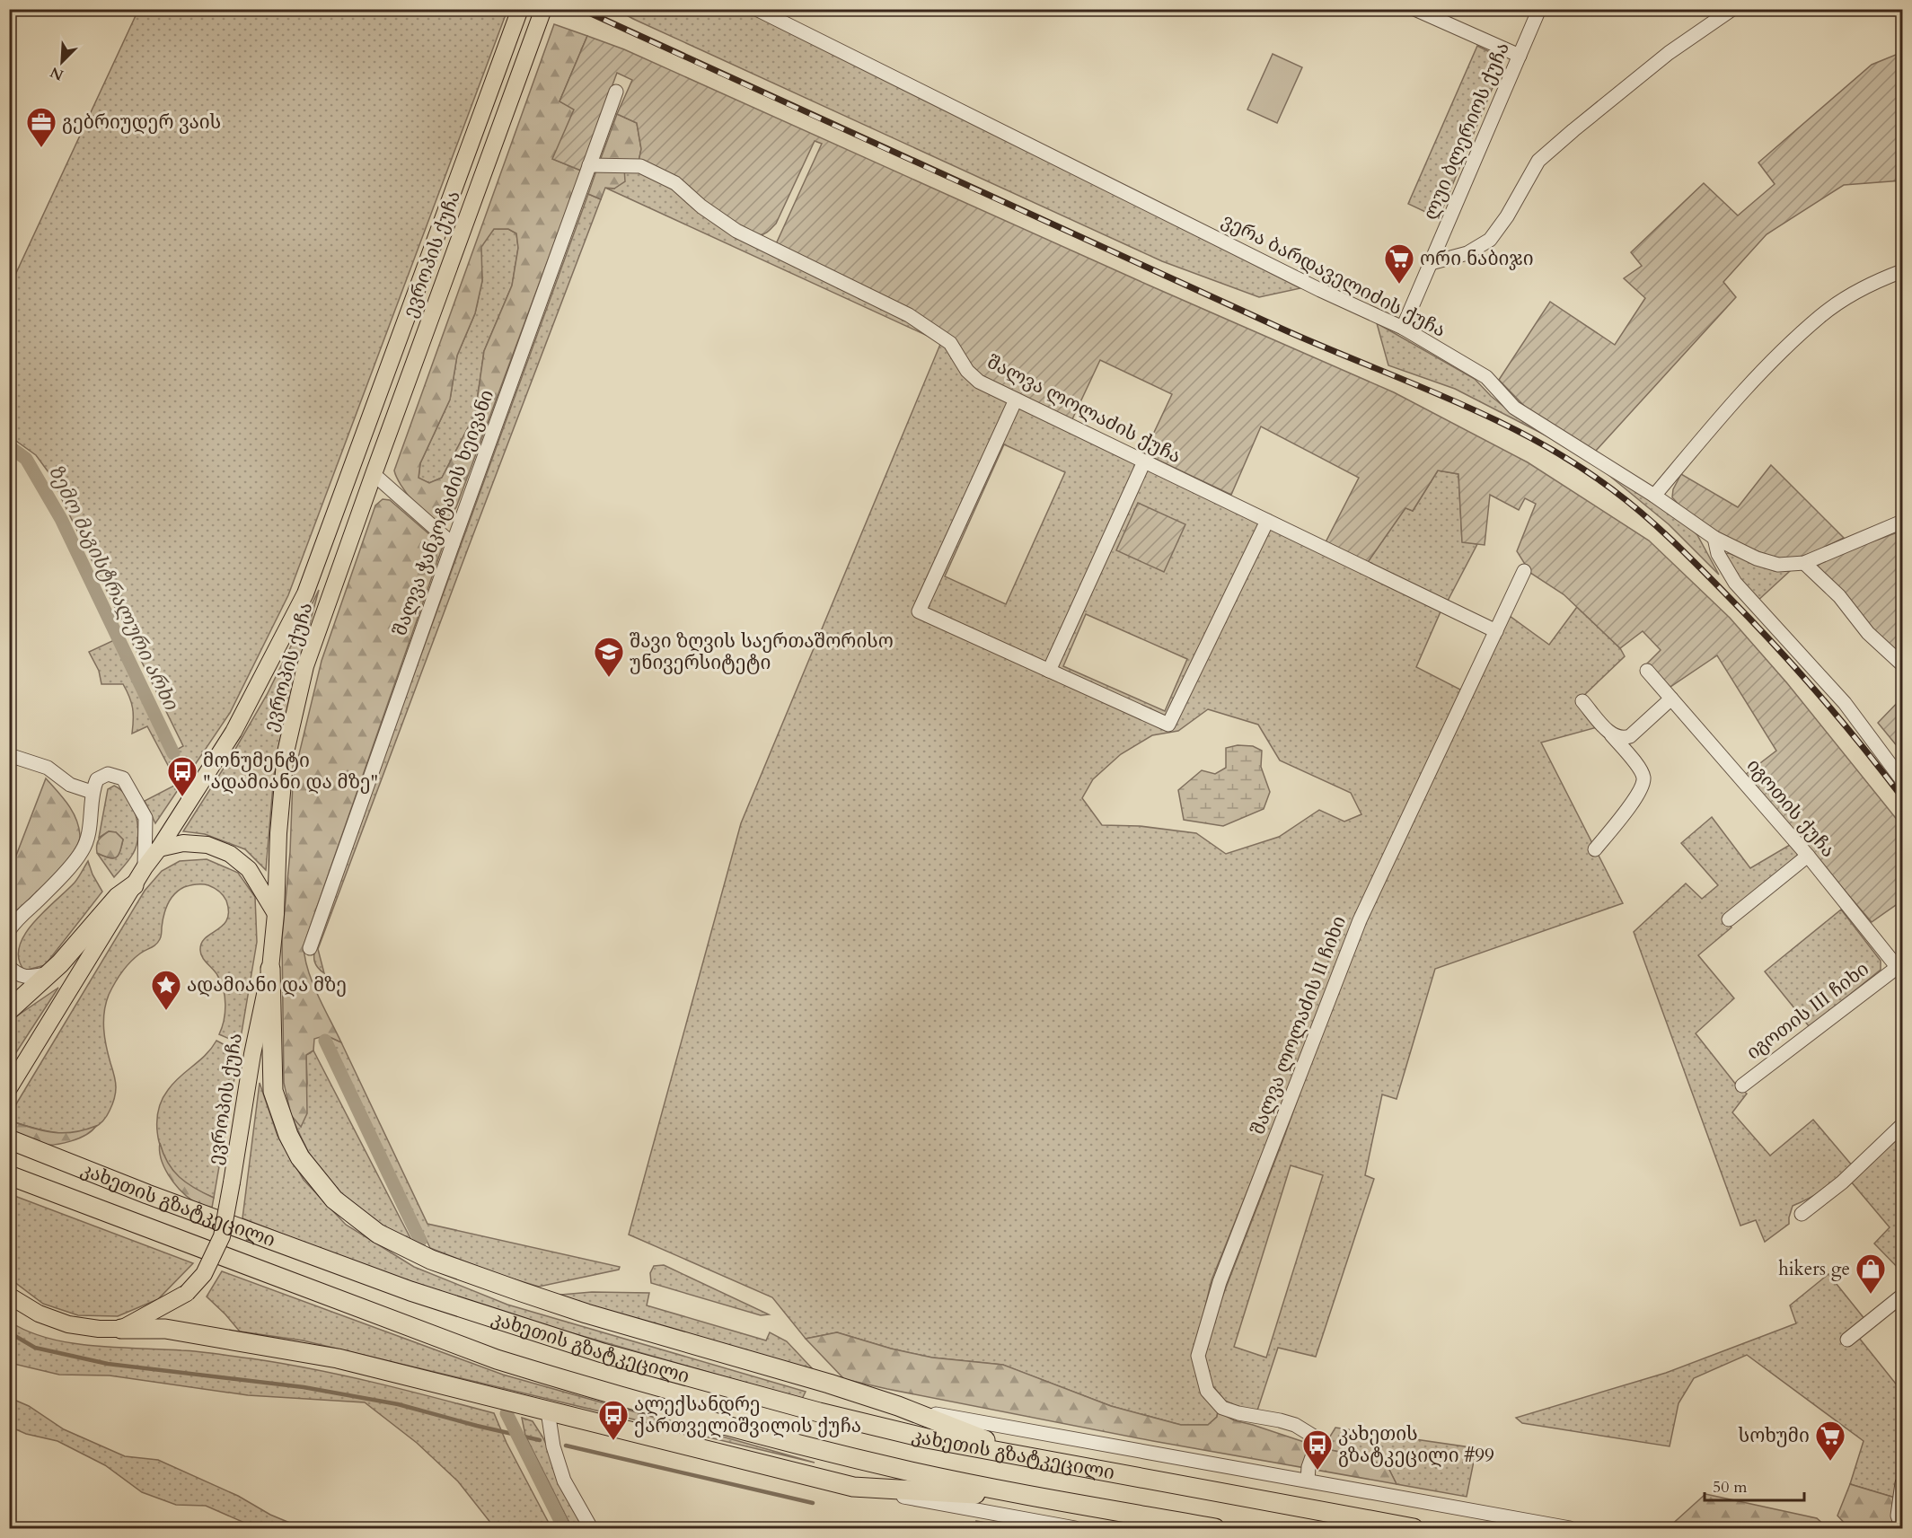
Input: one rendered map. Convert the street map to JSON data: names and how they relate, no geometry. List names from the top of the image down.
{
  "streets": {
    "highway": ["კახეთის გზატკეცილი"],
    "main road": ["ევროპის ქუჩა"],
    "street": [
      "ლუი ბლერიოს ქუჩა",
      "ვერა ბარდაველიძის ქუჩა",
      "შალვა ლოლაძის ქუჩა",
      "შალვა ჭანკოტაძის ხეივანი",
      "იგოთის ქუჩა",
      "იგოთის III ჩიხი",
      "შალვა ლოლაძის II ჩიხი"
    ]
  },
  "crossings": [
    ["ლუი ბლერიოს ქუჩა", "ვერა ბარდაველიძის ქუჩა"],
    ["შალვა ლოლაძის ქუჩა", "შალვა ჭანკოტაძის ხეივანი"],
    ["შალვა ლოლაძის ქუჩა", "შალვა ლოლაძის II ჩიხი"],
    ["იგოთის ქუჩა", "იგოთის III ჩიხი"],
    ["შალვა ლოლაძის II ჩიხი", "კახეთის გზატკეცილი"]
  ],
  "water": ["ზემო მაგისტრალური არხი"],
  "places": {
    "office": ["გებრიუდერ ვაის"],
    "supermarket": ["ორი ნაბიჯი", "სოხუმი"],
    "school or university": ["შავი ზღვის საერთაშორისო უნივერსიტეტი"],
    "bus stop": ["მონუმენტი \"ადამიანი და მზე\"", "ალექსანდრე ქართველიშვილის ქუჩა", "კახეთის გზატკეცილი #99"],
    "place": ["ადამიანი და მზე"],
    "shop": ["hikers ge"]
  },
  "scale_bar": "50 m",
  "north": "bottom left"
}
